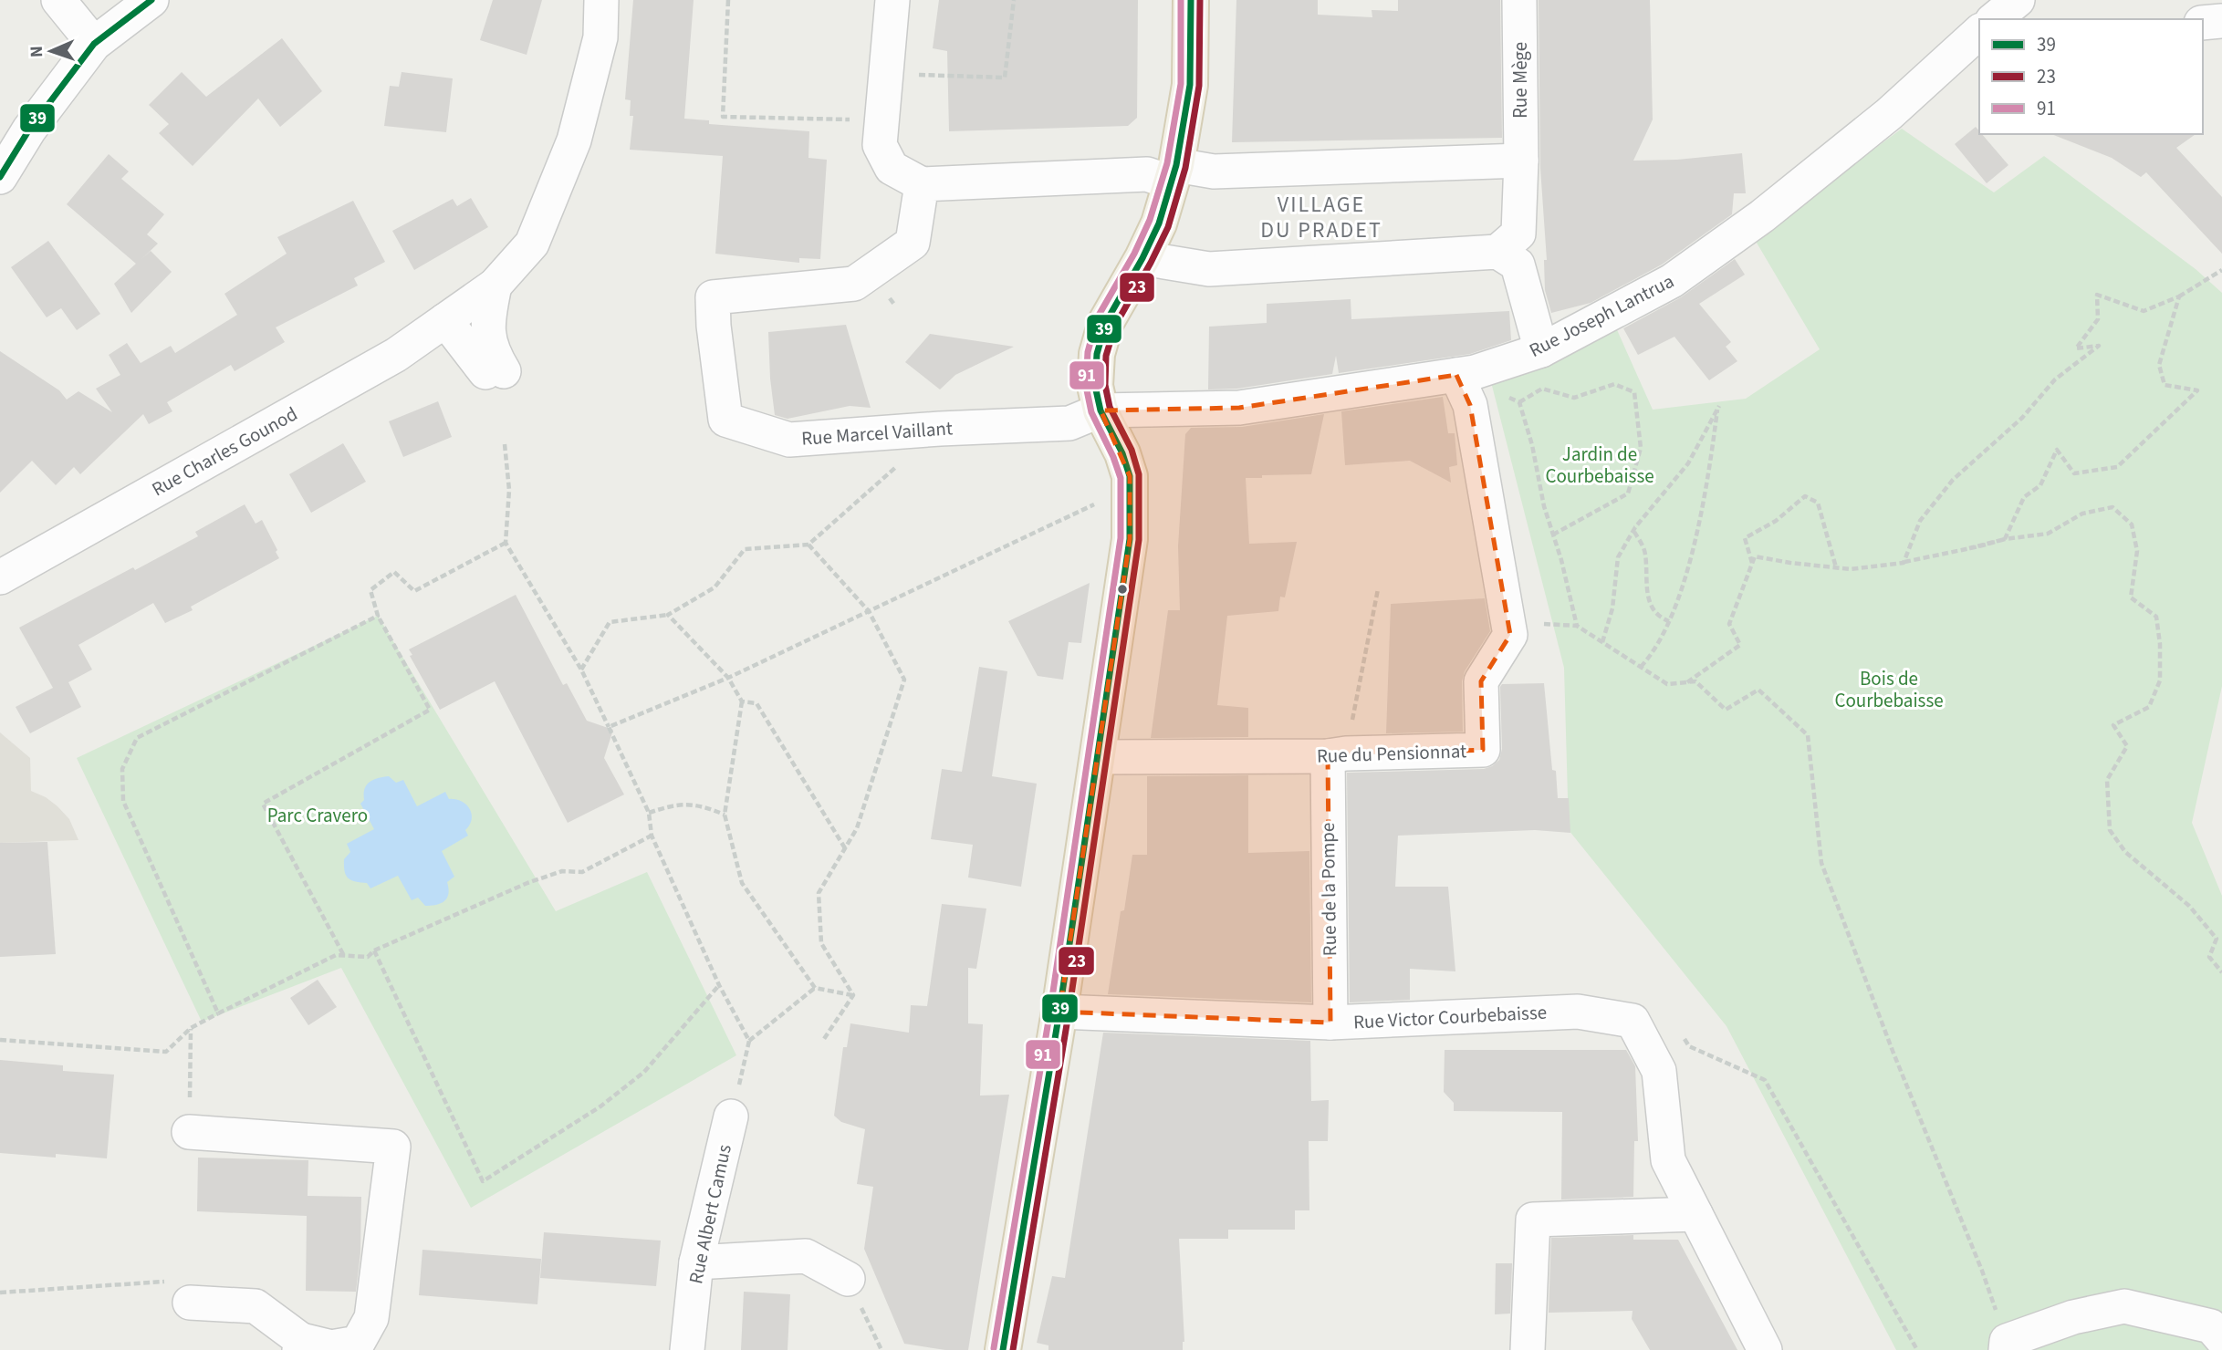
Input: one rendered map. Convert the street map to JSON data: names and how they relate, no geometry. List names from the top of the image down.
{
  "streets": {
    "street": [
      "Rue Mège",
      "Rue Joseph Lantrua",
      "Rue Marcel Vaillant",
      "Rue Charles Gounod",
      "Rue du Pensionnat",
      "Rue de la Pompe",
      "Rue Victor Courbebaisse",
      "Rue Albert Camus"
    ]
  },
  "crossings": [
    ["Rue Joseph Lantrua", "Rue Marcel Vaillant"],
    ["Rue du Pensionnat", "Rue de la Pompe"],
    ["Rue de la Pompe", "Rue Victor Courbebaisse"]
  ],
  "districts": ["VILLAGE DU PRADET"],
  "parks": ["Jardin de Courbebaisse", "Bois de Courbebaisse", "Parc Cravero"],
  "lines": ["transit line 39", "transit line 23", "transit line 91"],
  "legend": ["39", "23", "91"],
  "north": "left"
}
